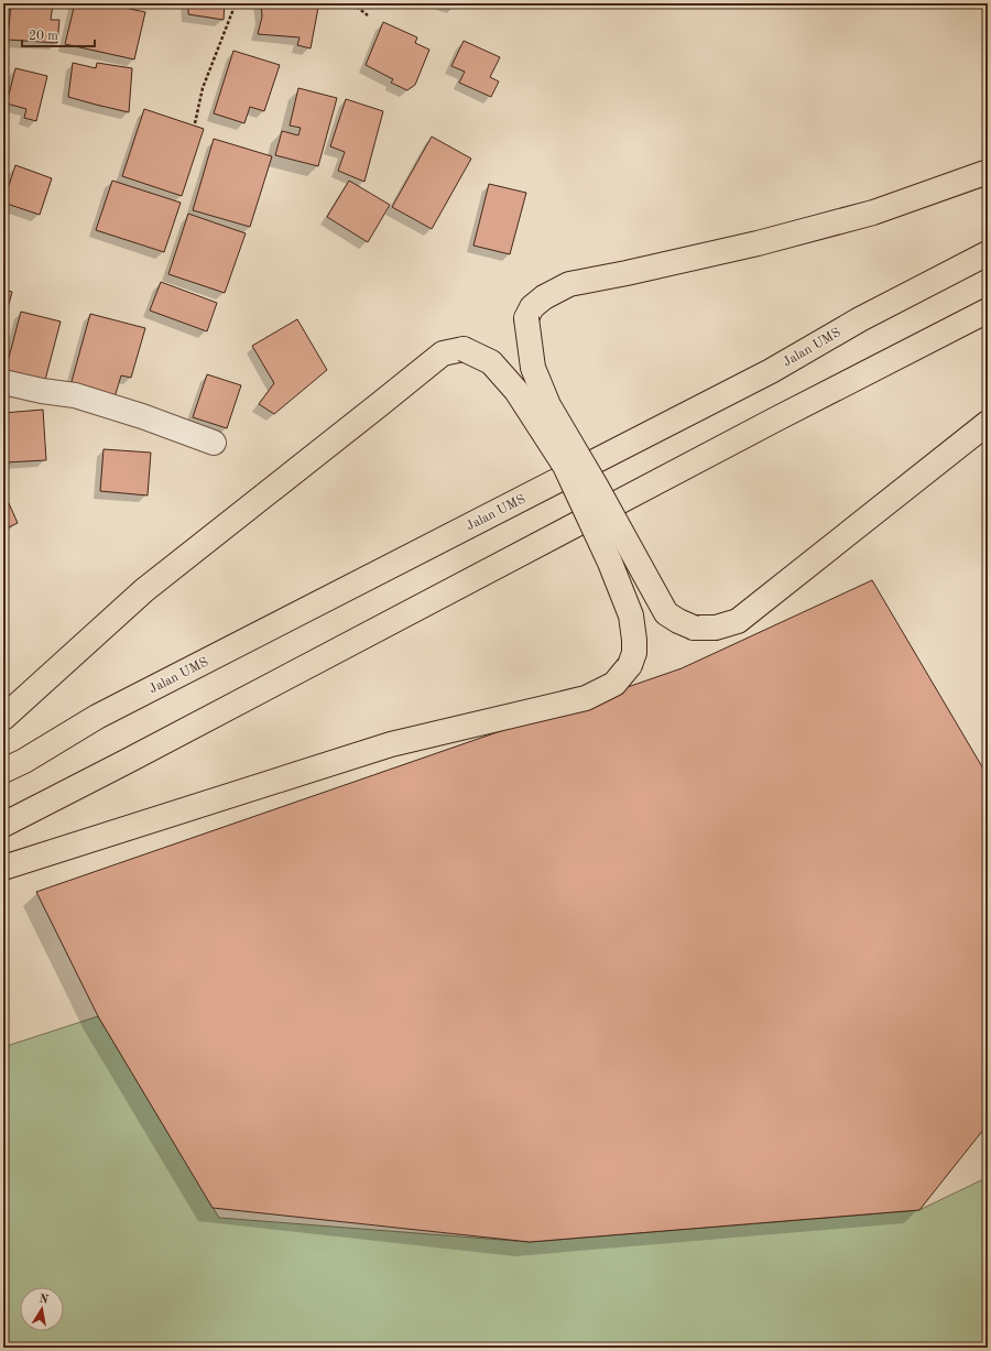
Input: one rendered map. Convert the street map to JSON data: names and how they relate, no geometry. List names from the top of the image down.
{
  "streets": {
    "highway": ["Jalan UMS"]
  },
  "scale_bar": "20 m",
  "north": "top"
}
